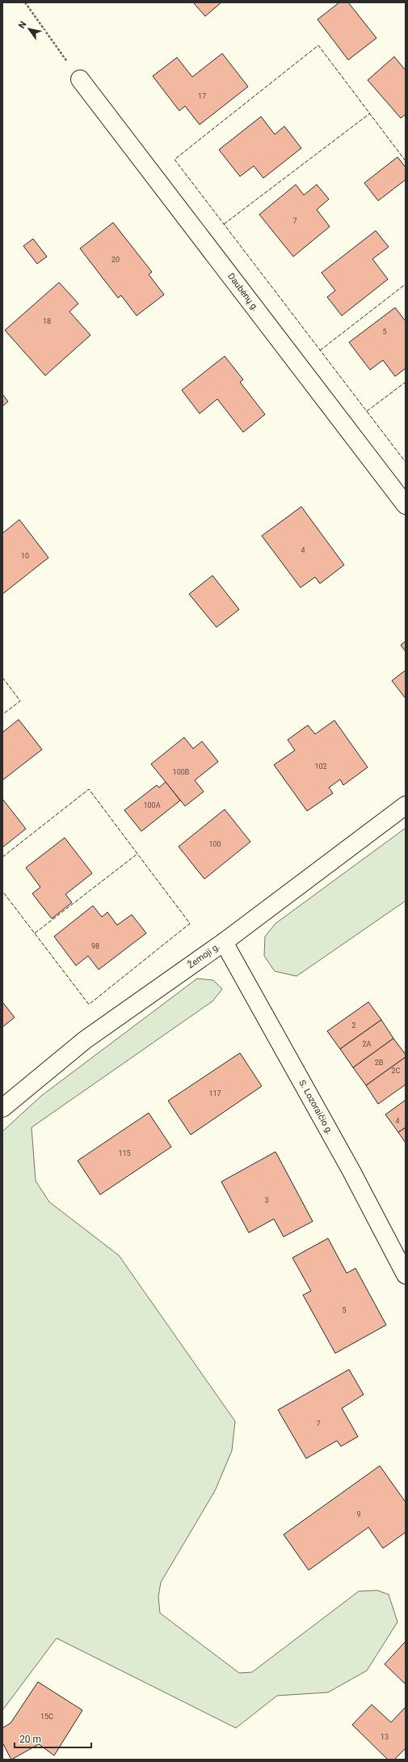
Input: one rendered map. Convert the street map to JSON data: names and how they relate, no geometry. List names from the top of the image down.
{
  "streets": {
    "street": ["Daubėnų g.", "Žemoji g.", "S. Lozoraičio g."]
  },
  "crossings": [
    ["Žemoji g.", "S. Lozoraičio g."]
  ],
  "house_numbers": [
    "17",
    "7",
    "20",
    "18",
    "5",
    "4",
    "10",
    "102",
    "100B",
    "100A",
    "100",
    "98",
    "2",
    "2A",
    "2B",
    "2C",
    "117",
    "4",
    "115",
    "3",
    "5",
    "7",
    "9",
    "15C",
    "13"
  ],
  "scale_bar": "20 m",
  "north": "top left"
}
